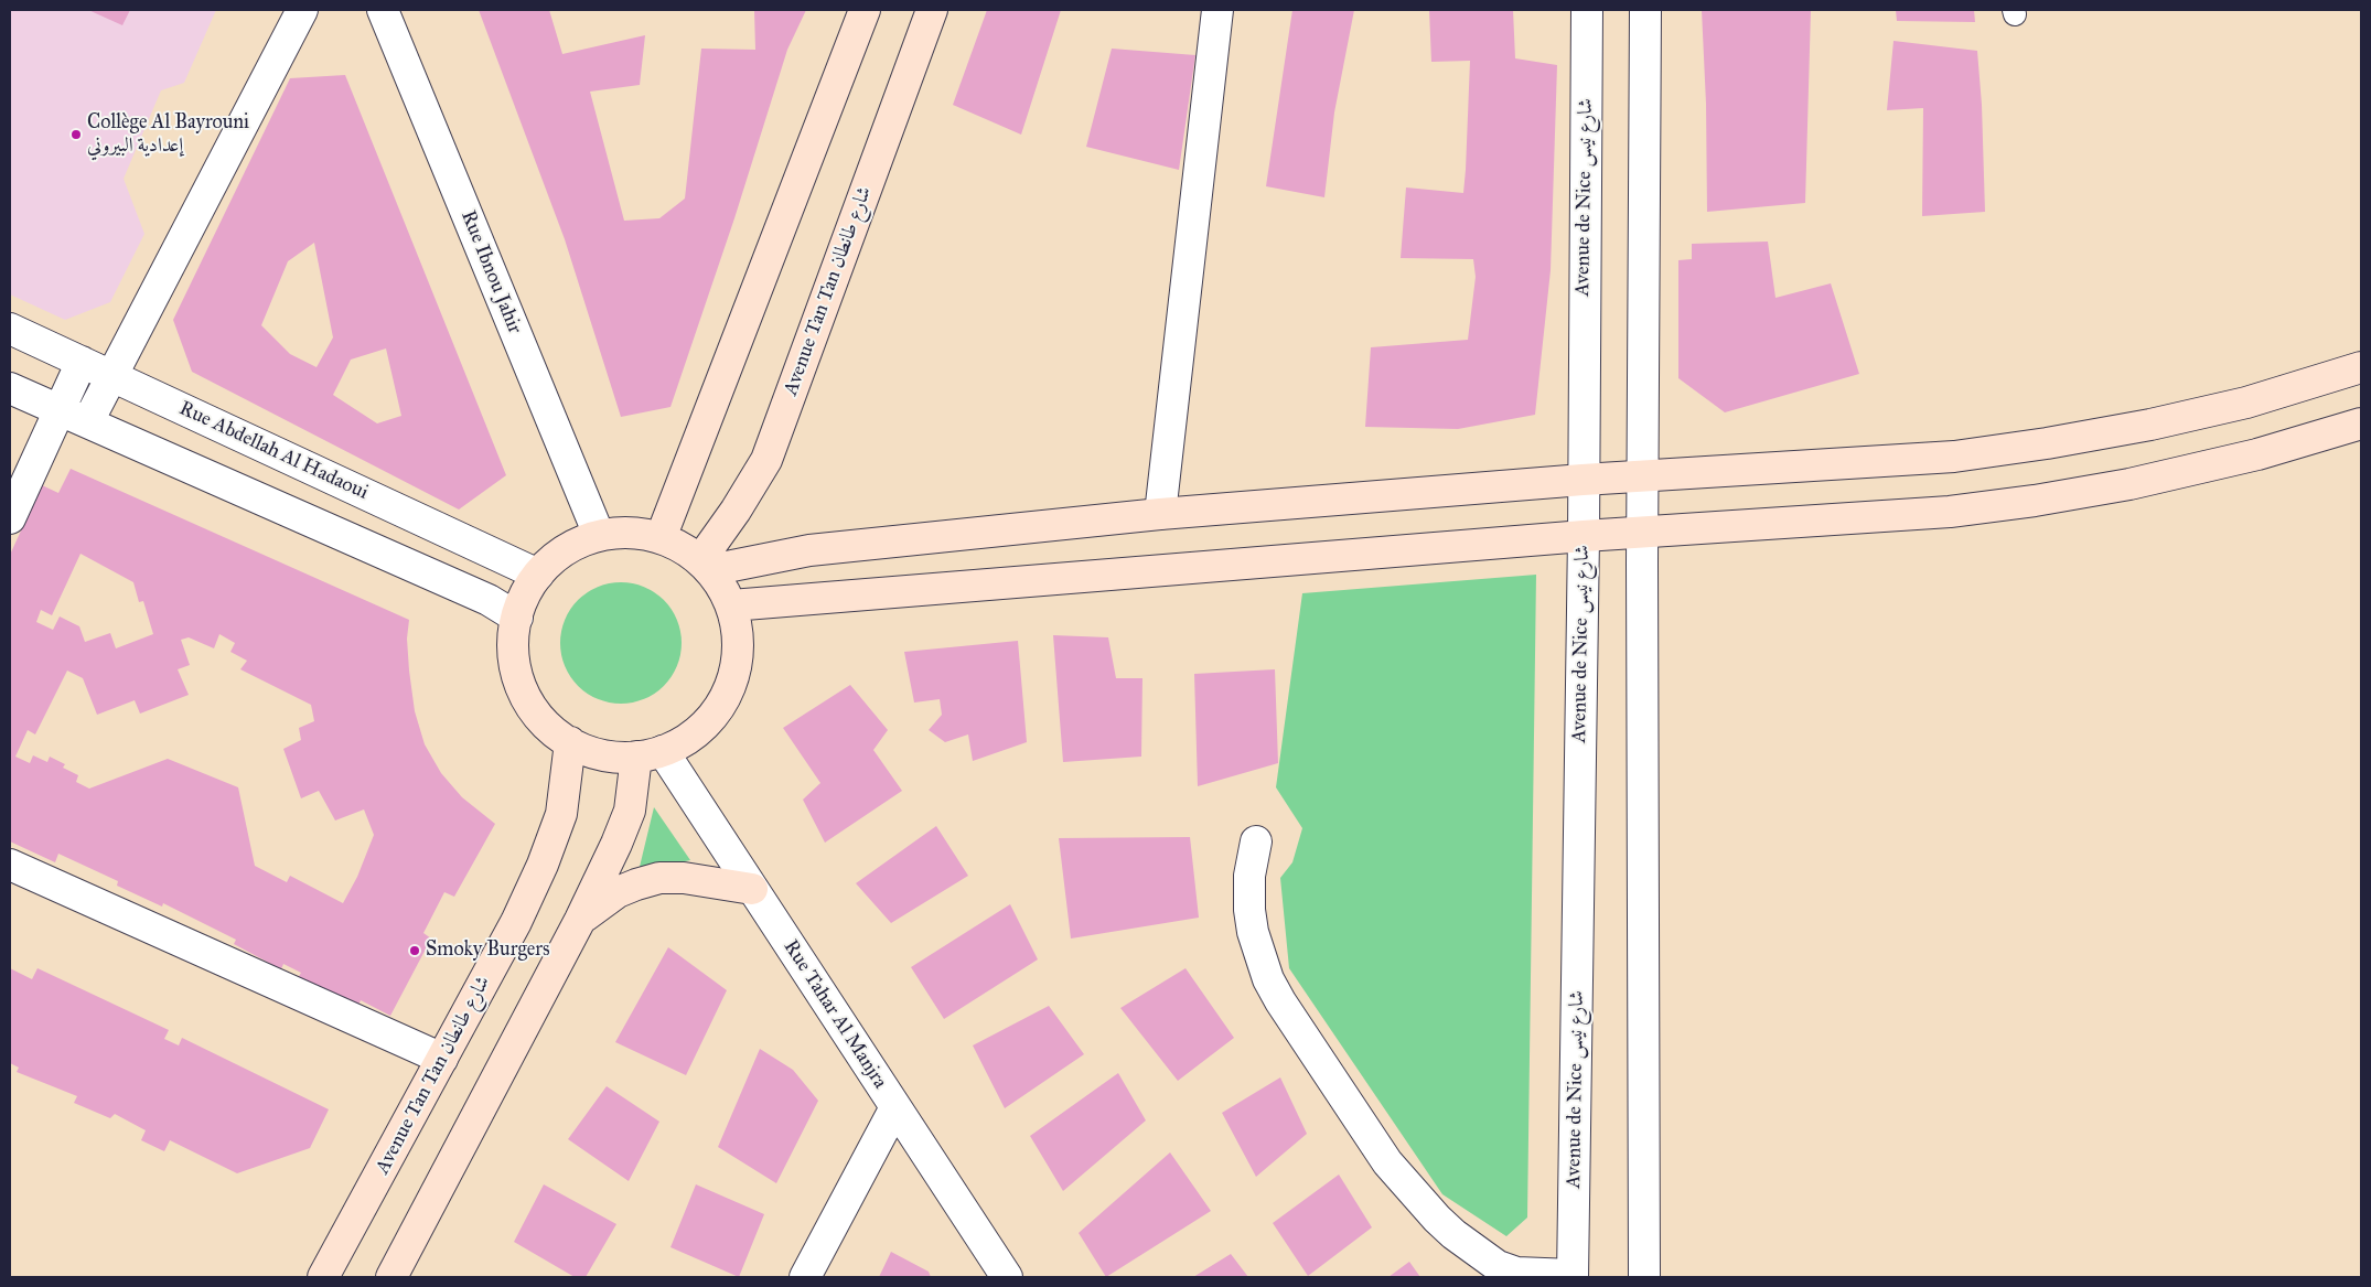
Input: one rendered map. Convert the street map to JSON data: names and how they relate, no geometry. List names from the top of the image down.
{
  "streets": {
    "main road": ["Avenue Tan Tan شارع طانطان"],
    "street": [
      "Avenue de Nice شارع نيس",
      "Rue Ibnou Jahir",
      "Rue Abdellah Al Hadaoui",
      "Rue Tahar Al Manjra"
    ]
  },
  "places": ["Collège Al Bayrouni إعدادية البيروني", "Smoky Burgers"]
}
